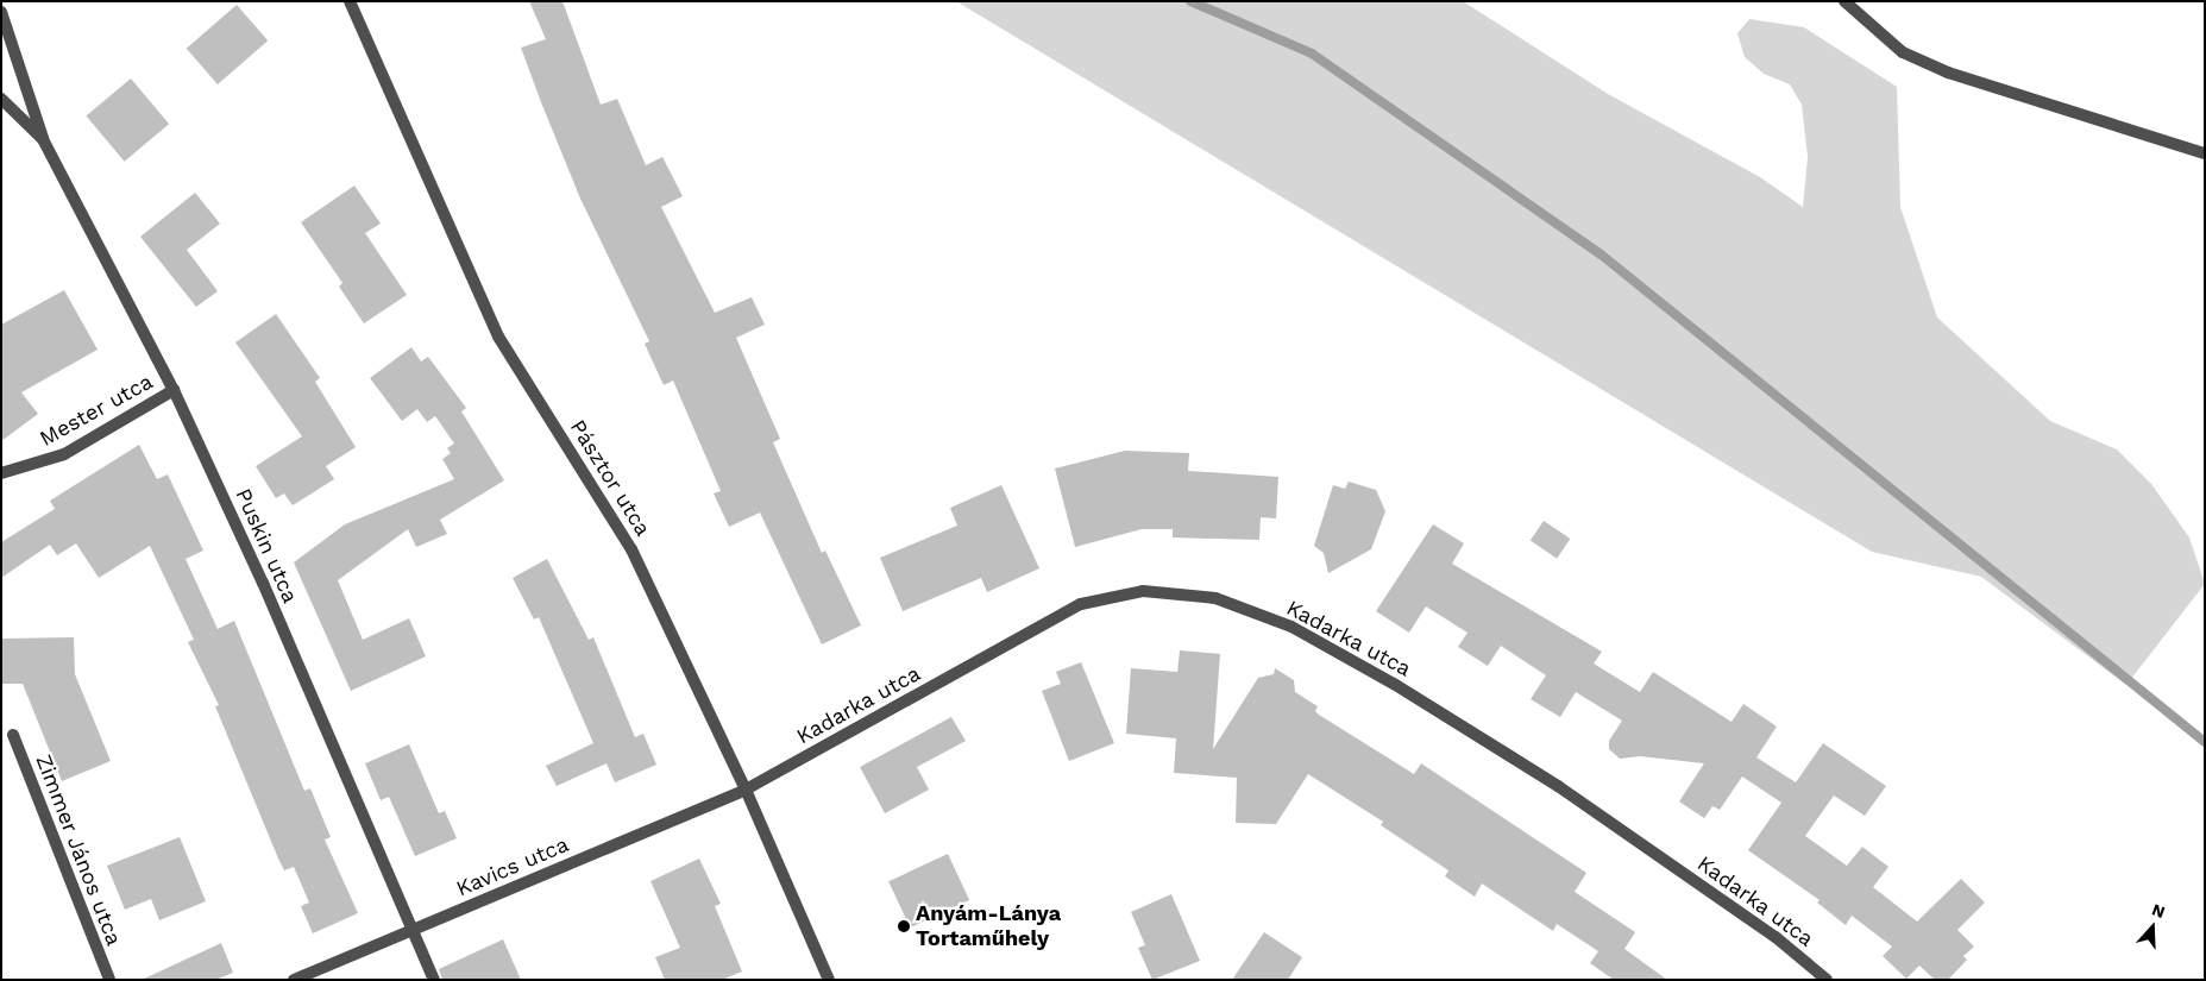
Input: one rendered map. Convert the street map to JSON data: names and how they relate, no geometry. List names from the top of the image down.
{
  "streets": {
    "street": [
      "Mester utca",
      "Pásztor utca",
      "Puskin utca",
      "Kadarka utca",
      "Zimmer János utca",
      "Kavics utca"
    ]
  },
  "crossings": [
    ["Mester utca", "Puskin utca"],
    ["Pásztor utca", "Kadarka utca"],
    ["Pásztor utca", "Kavics utca"],
    ["Puskin utca", "Kavics utca"],
    ["Kadarka utca", "Kavics utca"]
  ],
  "places": ["Anyám-Lánya Tortaműhely"],
  "north": "top"
}
